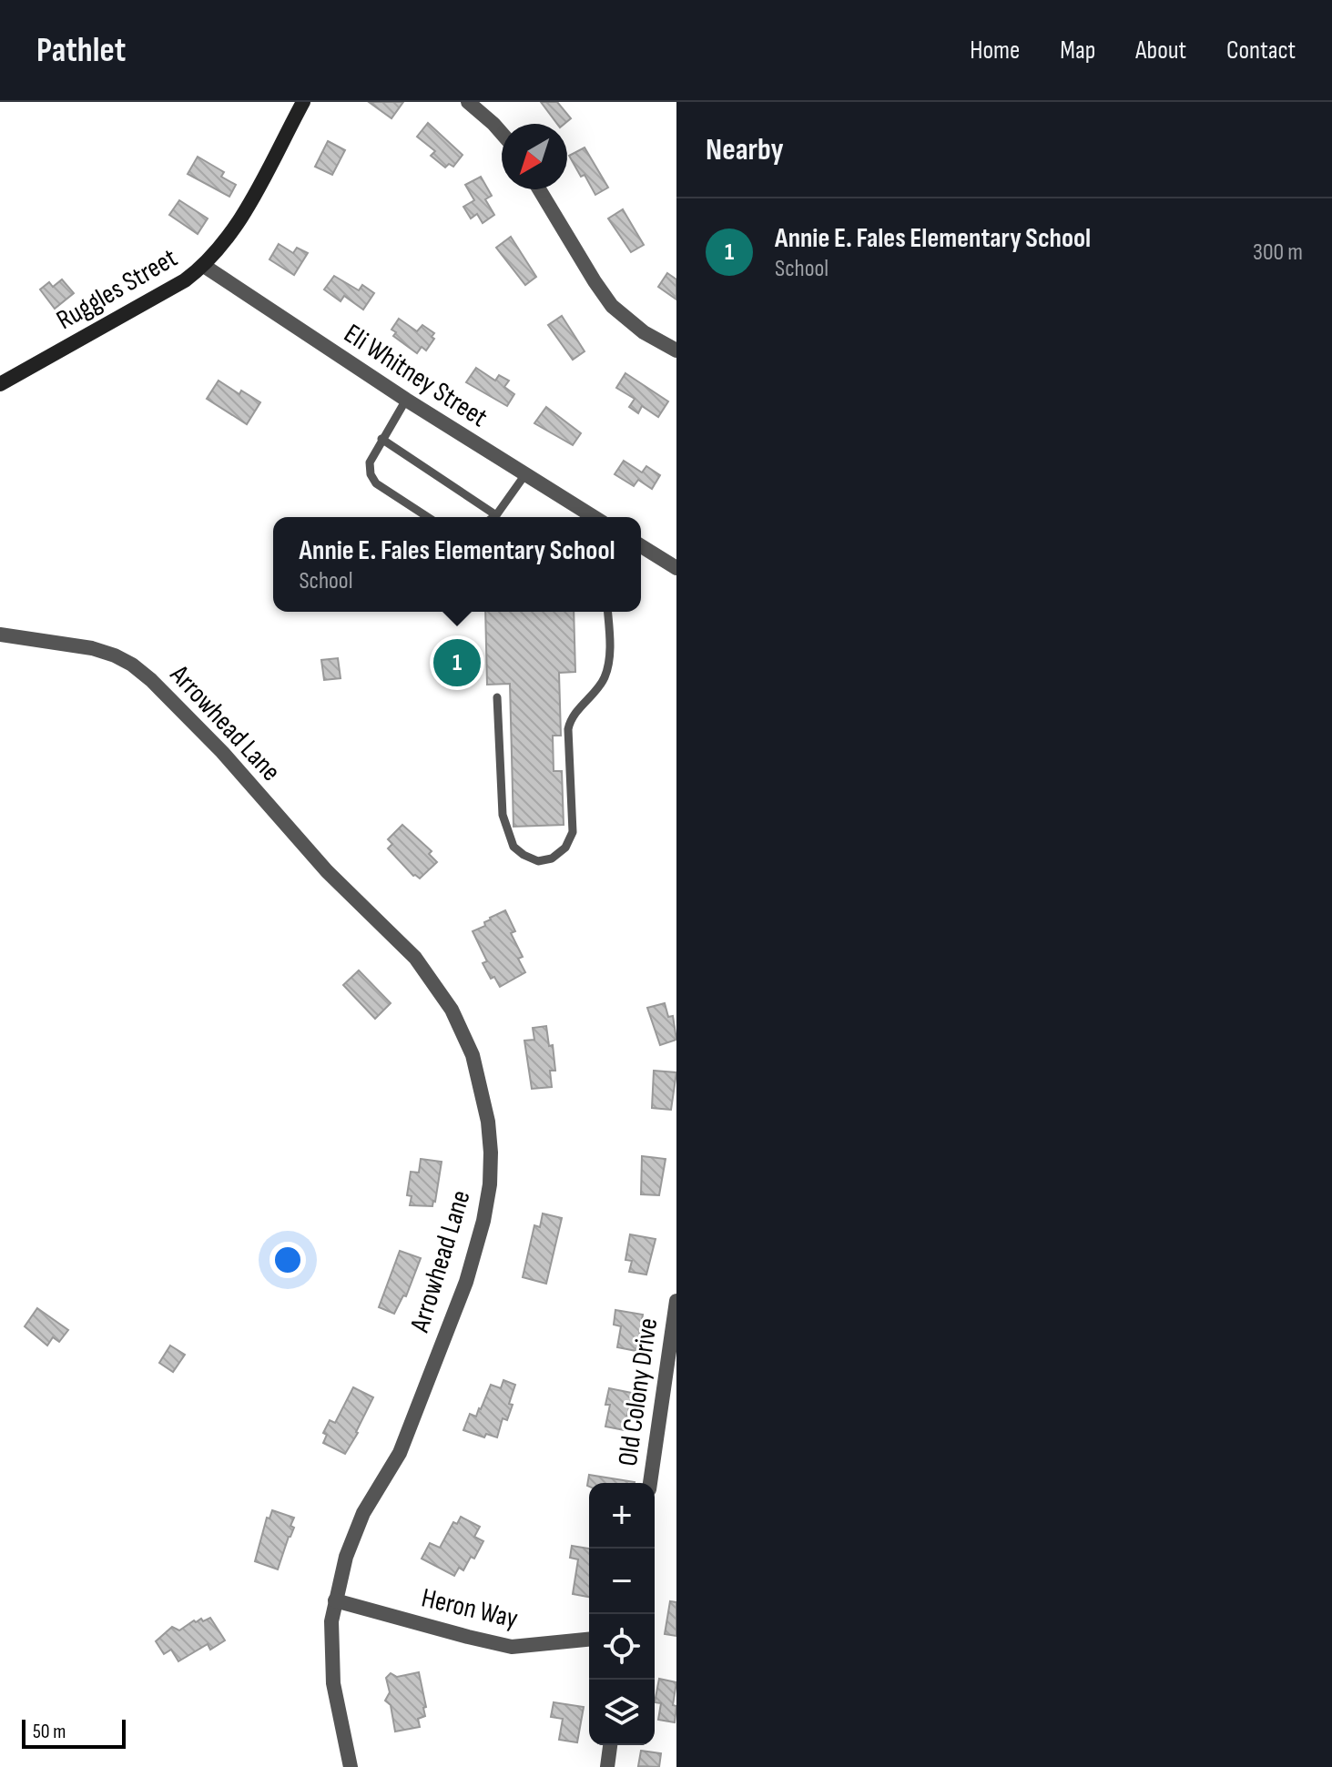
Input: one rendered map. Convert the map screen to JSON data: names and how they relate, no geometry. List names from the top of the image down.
{
  "streets": {
    "street": [
      "Ruggles Street",
      "Eli Whitney Street",
      "Arrowhead Lane",
      "Old Colony Drive",
      "Heron Way"
    ]
  },
  "crossings": [
    ["Ruggles Street", "Eli Whitney Street"],
    ["Arrowhead Lane", "Heron Way"]
  ],
  "scale_bar": "50 m",
  "north": "bottom left",
  "page": {
    "header": "Pathlet",
    "nav": [
      "Home",
      "Map",
      "About",
      "Contact"
    ],
    "heading": "Nearby",
    "list": [
      {
        "mark": "1",
        "name": "Annie E. Fales Elementary School",
        "note": "School",
        "value": "300 m"
      }
    ],
    "popup": ["Annie E. Fales Elementary School", "School"],
    "pins": "1",
    "map_buttons": ["+", "−"],
    "scale": "50 m"
  }
}
